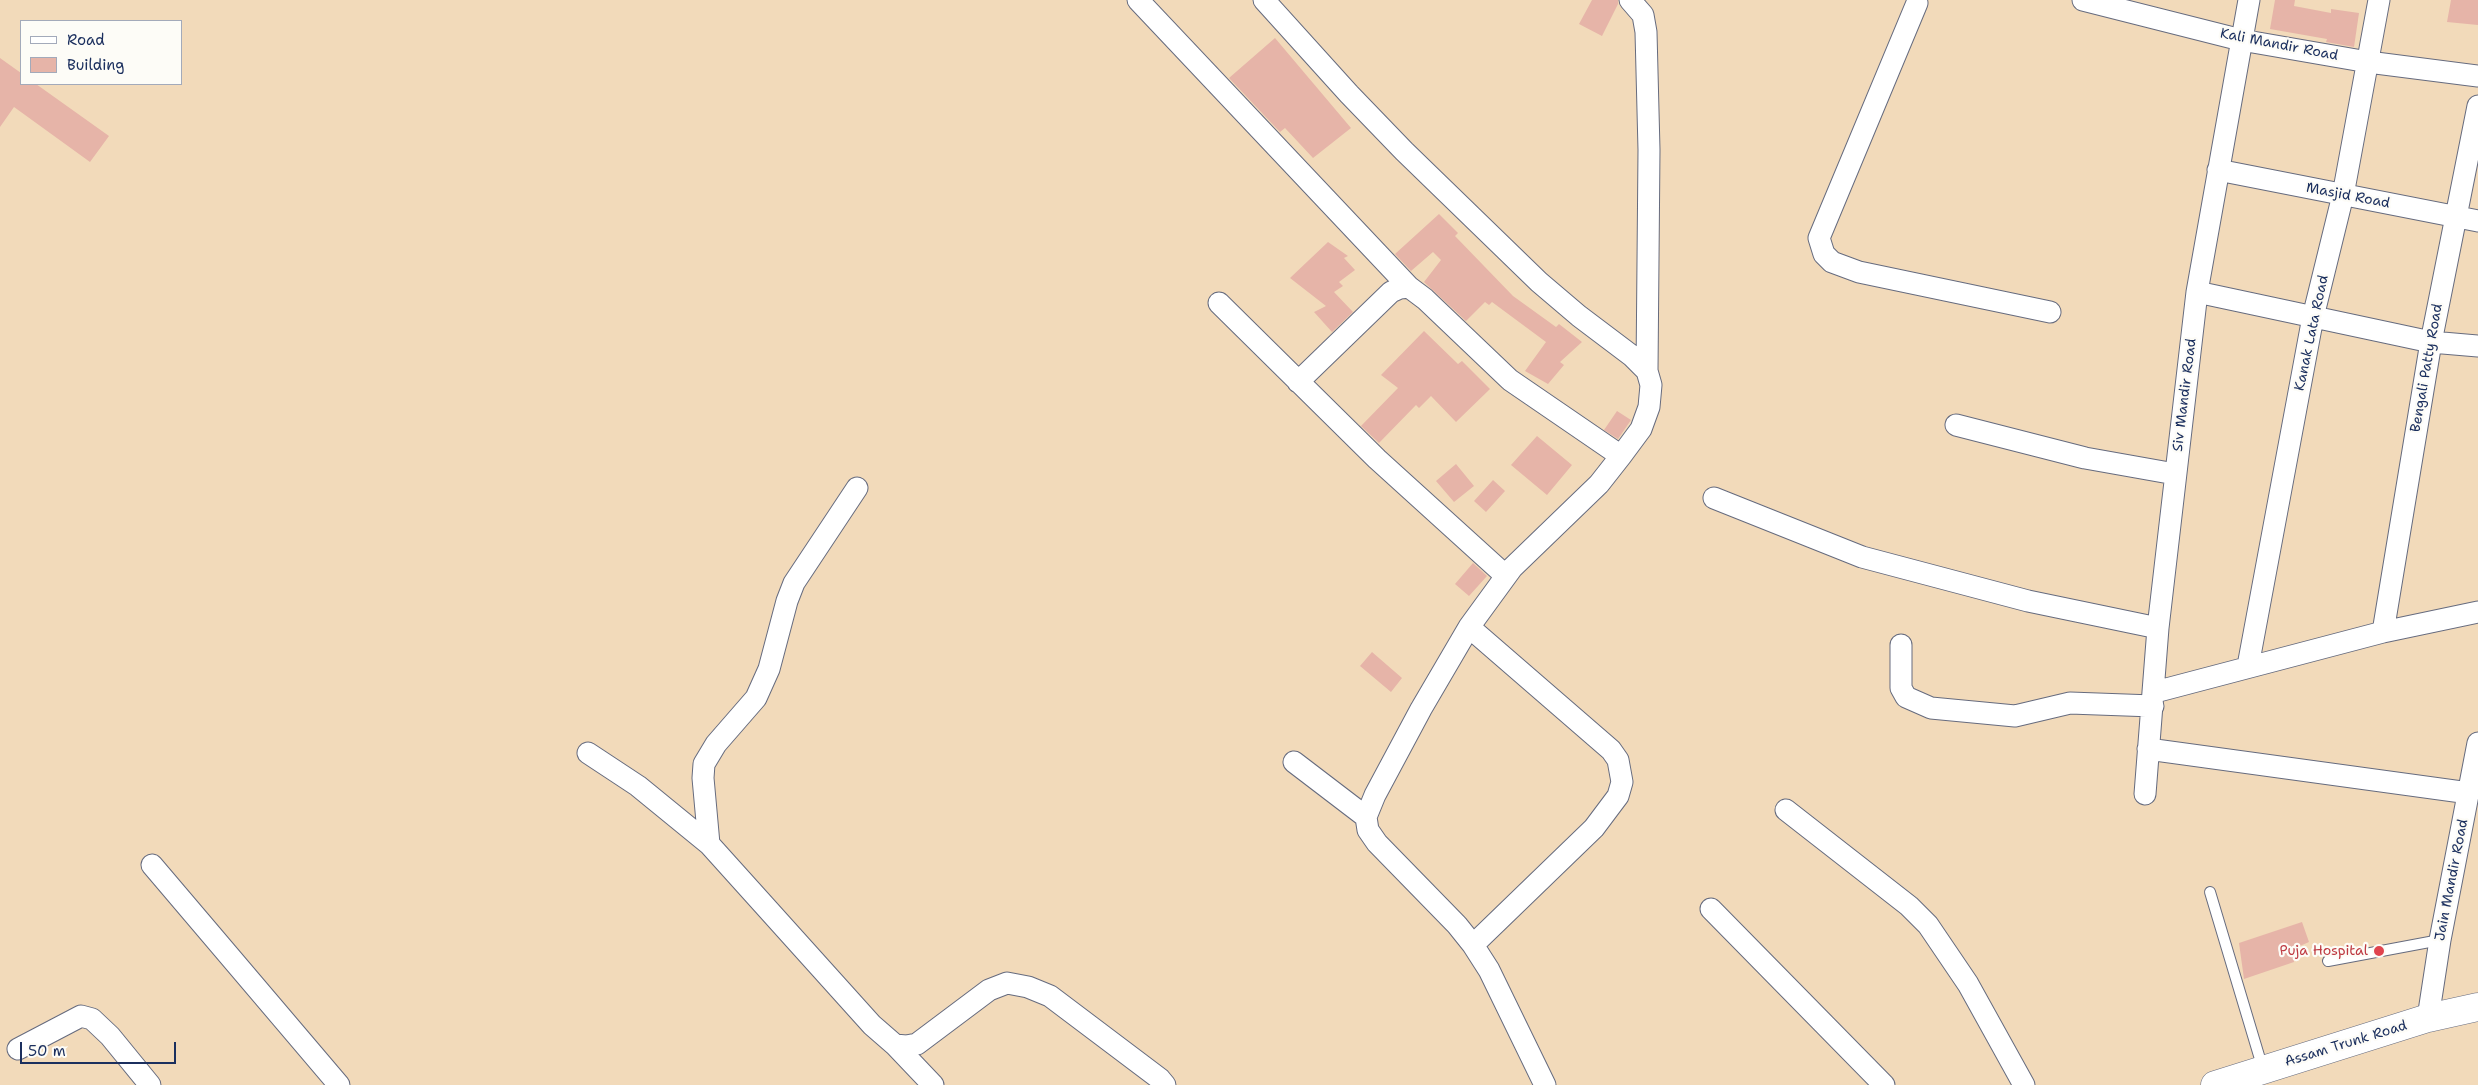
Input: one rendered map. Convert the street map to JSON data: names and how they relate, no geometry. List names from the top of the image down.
{
  "streets": {
    "main road": ["Assam Trunk Road"],
    "street": [
      "Kali Mandir Road",
      "Masjid Road",
      "Kanak Lata Road",
      "Bengali Patty Road",
      "Siv Mandir Road",
      "Jain Mandir Road"
    ]
  },
  "crossings": [
    ["Kali Mandir Road", "Kanak Lata Road"],
    ["Kali Mandir Road", "Siv Mandir Road"],
    ["Masjid Road", "Kanak Lata Road"],
    ["Masjid Road", "Bengali Patty Road"],
    ["Masjid Road", "Siv Mandir Road"],
    ["Jain Mandir Road", "Assam Trunk Road"]
  ],
  "places": ["Puja Hospital"],
  "legend": ["Road", "Building"],
  "scale_bar": "50 m"
}
